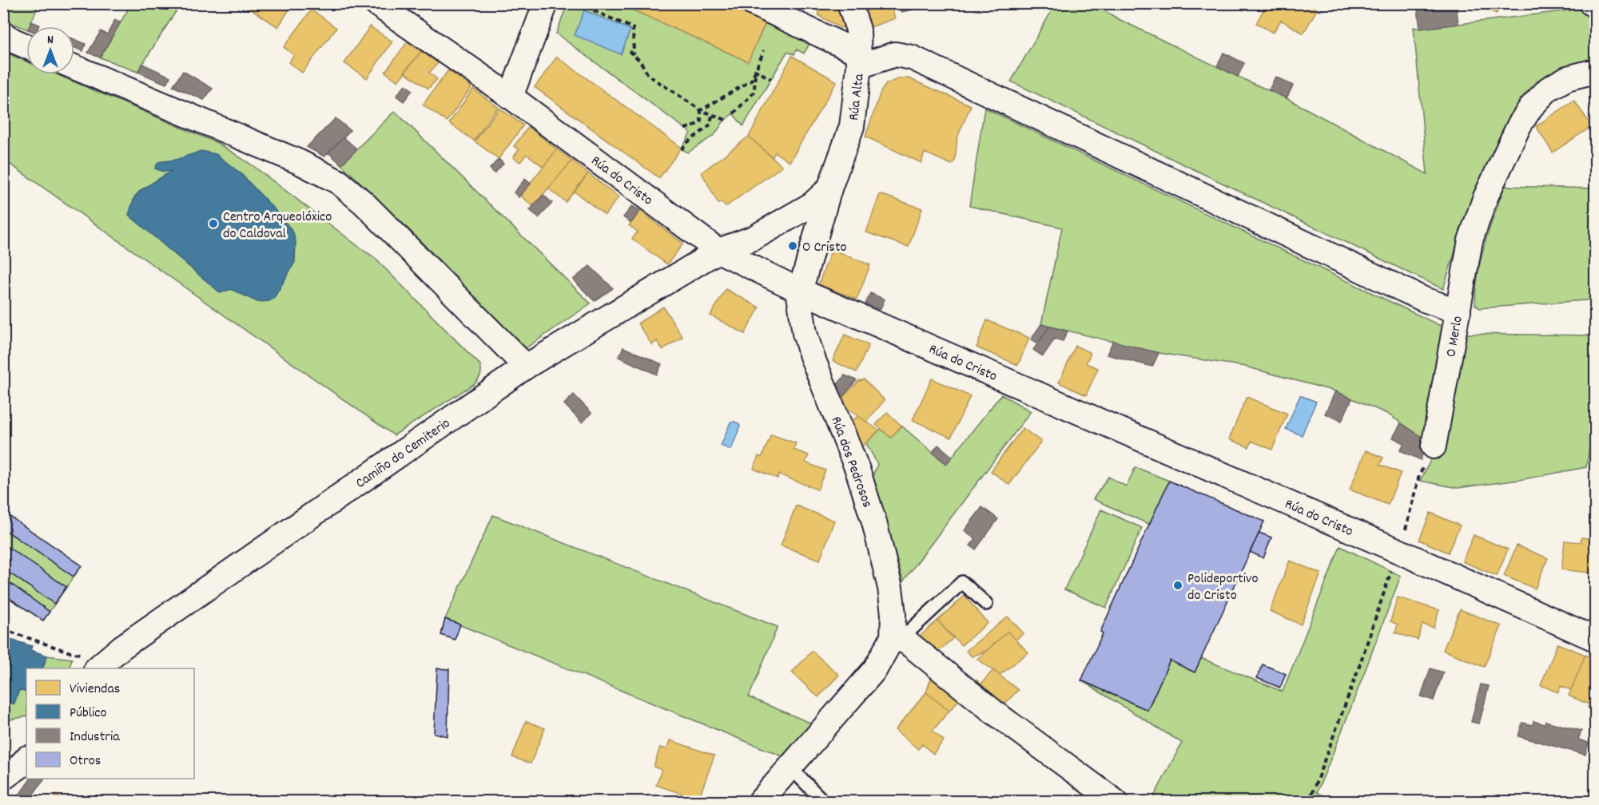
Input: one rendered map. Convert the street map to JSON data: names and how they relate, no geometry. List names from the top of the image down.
{
  "streets": {
    "street": [
      "Rúa Alta",
      "Rúa do Cristo",
      "O Merlo",
      "Camiño do Cemiterio",
      "Rúa dos Pedrosos"
    ]
  },
  "crossings": [
    ["Rúa Alta", "Rúa do Cristo"],
    ["Rúa Alta", "Camiño do Cemiterio"],
    ["Rúa Alta", "Rúa dos Pedrosos"],
    ["Rúa do Cristo", "Camiño do Cemiterio"],
    ["Rúa do Cristo", "Rúa dos Pedrosos"]
  ],
  "places": ["Centro Arqueolóxico do Caldoval", "O Cristo", "Polideportivo do Cristo"],
  "legend": [
    "Viviendas",
    "Público",
    "Industria",
    "Otros"
  ],
  "north": "top"
}
